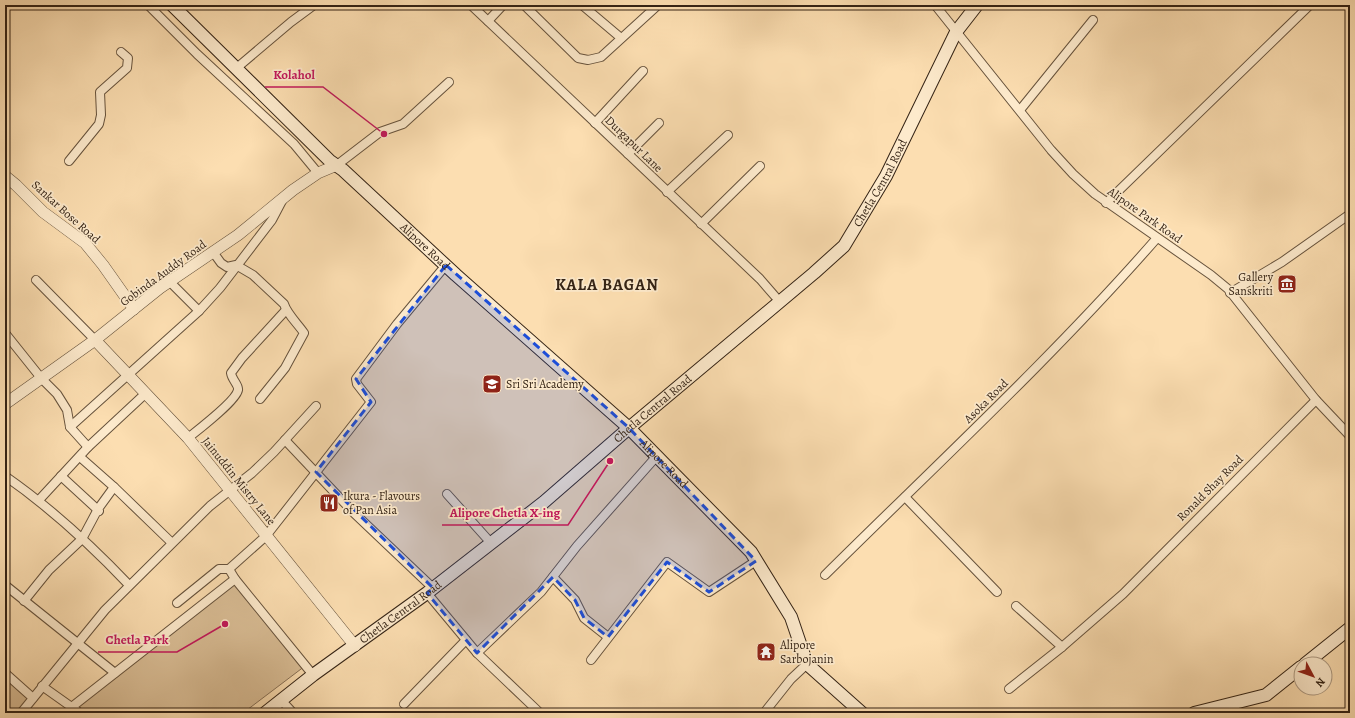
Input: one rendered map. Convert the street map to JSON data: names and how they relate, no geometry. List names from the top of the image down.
{
  "streets": {
    "main road": ["Chetla Central Road", "Alipore Road"],
    "street": [
      "Durgapur Lane",
      "Sankar Bose Road",
      "Alipore Park Road",
      "Gobinda Auddy Road",
      "Asoka Road",
      "Jainuddin Mistry Lane",
      "Ronald Shay Road"
    ]
  },
  "crossings": [
    ["Durgapur Lane", "Chetla Central Road"],
    ["Chetla Central Road", "Alipore Park Road"],
    ["Chetla Central Road", "Alipore Road"],
    ["Chetla Central Road", "Jainuddin Mistry Lane"],
    ["Sankar Bose Road", "Gobinda Auddy Road"],
    ["Alipore Park Road", "Asoka Road"],
    ["Alipore Park Road", "Ronald Shay Road"],
    ["Alipore Road", "Gobinda Auddy Road"],
    ["Gobinda Auddy Road", "Jainuddin Mistry Lane"]
  ],
  "districts": ["KALA BAGAN"],
  "places": {
    "other": ["Kolahol", "Alipore Chetla X-ing", "Chetla Park"],
    "museum": ["Gallery Sanskriti"],
    "school or university": ["Sri Sri Academy"],
    "restaurant": ["Ikura - Flavours of Pan Asia"],
    "temple": ["Alipore Sarbojanin"]
  },
  "north": "bottom right"
}
